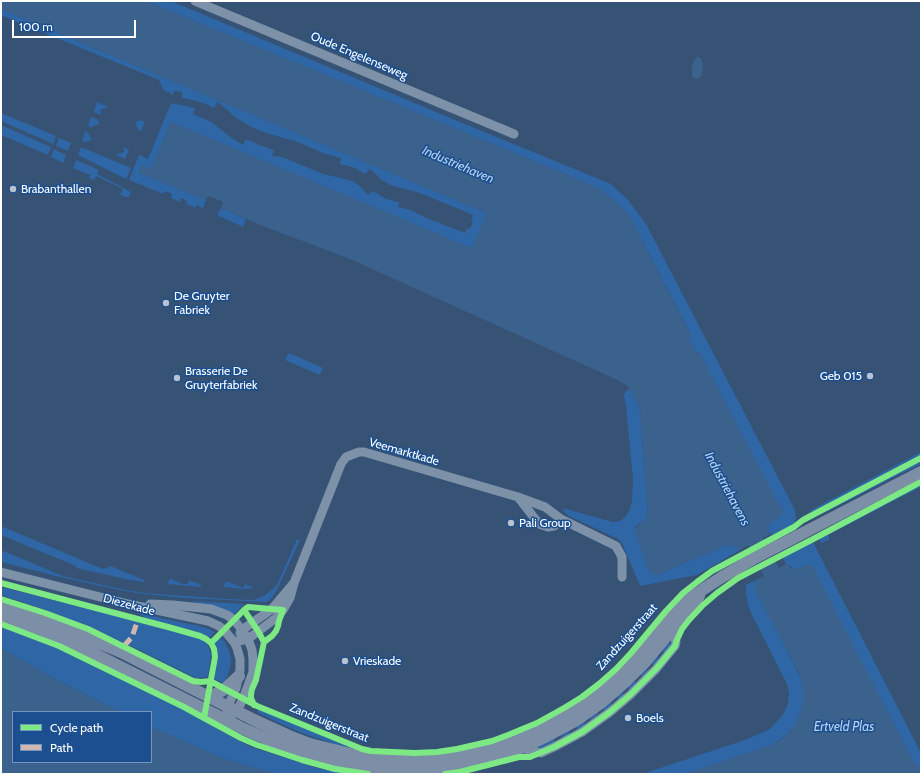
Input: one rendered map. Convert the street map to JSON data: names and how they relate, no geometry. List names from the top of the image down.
{
  "streets": {
    "main road": ["Zandzuigerstraat"],
    "street": ["Oude Engelenseweg", "Veemarktkade", "Diezekade"]
  },
  "crossings": [
    ["Veemarktkade", "Diezekade"]
  ],
  "water": ["Industriehaven", "Industriehavens", "Ertveld Plas"],
  "places": [
    "Brabanthallen",
    "De Gruyter Fabriek",
    "Geb 015",
    "Brasserie De Gruyterfabriek",
    "Pali Group",
    "Vrieskade",
    "Boels"
  ],
  "legend": ["Cycle path", "Path"],
  "scale_bar": "100 m"
}
